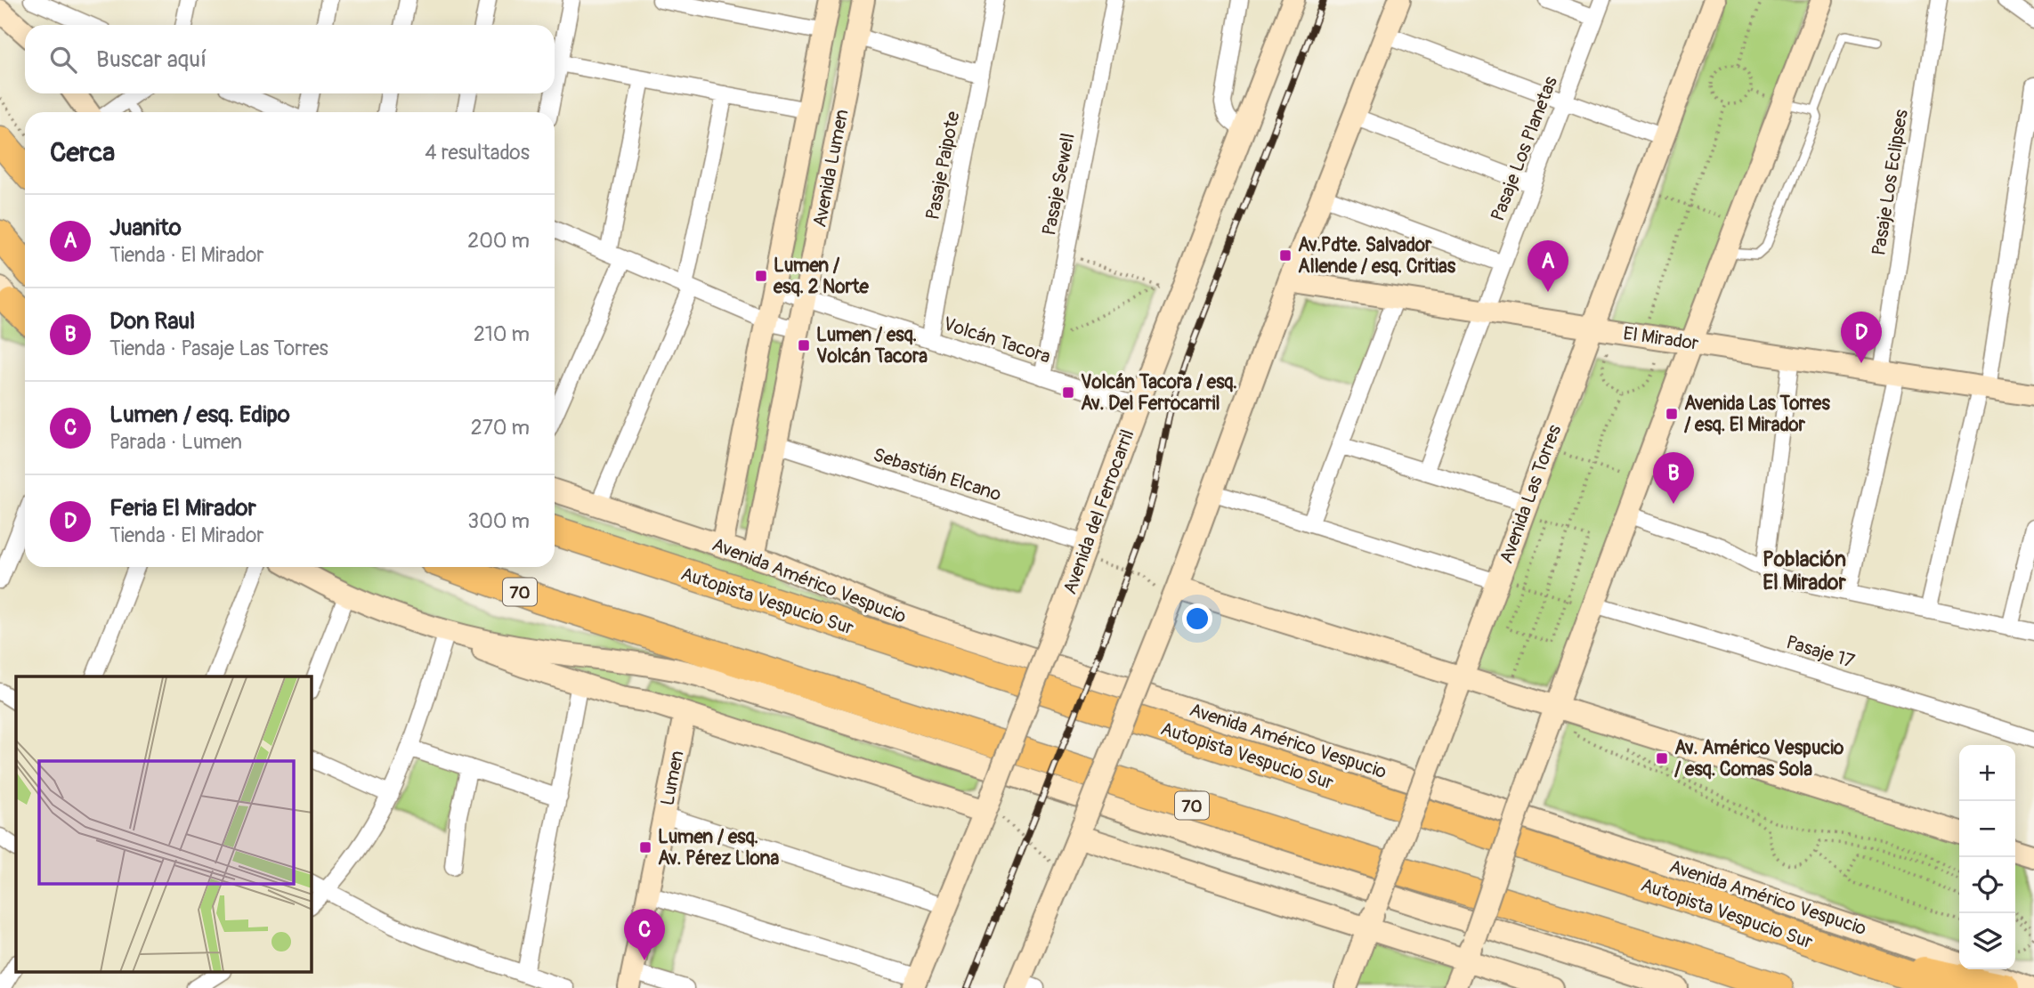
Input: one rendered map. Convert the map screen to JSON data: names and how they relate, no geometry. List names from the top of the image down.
{
  "streets": {
    "highway": ["70", "Autopista Vespucio Sur"],
    "street": [
      "Pasaje Los Planetas",
      "Pasaje Paipote",
      "Avenida Lumen",
      "Pasaje Los Eclipses",
      "Pasaje Sewell",
      "El Mirador",
      "Volcán Tacora",
      "Sebastián Elcano",
      "Avenida Las Torres",
      "Avenida del Ferrocarril",
      "Avenida Américo Vespucio",
      "Pasaje 17",
      "Lumen"
    ]
  },
  "crossings": [
    ["Pasaje Los Planetas", "El Mirador"],
    ["Pasaje Paipote", "Volcán Tacora"],
    ["Avenida Lumen", "Volcán Tacora"],
    ["Avenida Lumen", "Sebastián Elcano"],
    ["Avenida Lumen", "Avenida Américo Vespucio"],
    ["Pasaje Los Eclipses", "El Mirador"],
    ["Pasaje Sewell", "Volcán Tacora"],
    ["El Mirador", "Avenida Las Torres"],
    ["Volcán Tacora", "Avenida del Ferrocarril"],
    ["Sebastián Elcano", "Avenida del Ferrocarril"]
  ],
  "districts": ["Población El Mirador"],
  "places": {
    "transit": [
      "Av.Pdte. Salvador Allende / esq. Critias",
      "Lumen / esq. 2 Norte",
      "Lumen / esq. Volcán Tacora",
      "Volcán Tacora / esq. Av. Del Ferrocarril",
      "Avenida Las Torres / esq. El Mirador",
      "Av. Américo Vespucio / esq. Comas Sola",
      "Lumen / esq. Av. Pérez Llona"
    ]
  },
  "page": {
    "search": "Buscar aquí",
    "heading": ["Cerca", "4 resultados"],
    "list": [
      {
        "mark": "A",
        "name": "Juanito",
        "note": "Tienda · El Mirador",
        "value": "200 m"
      },
      {
        "mark": "B",
        "name": "Don Raul",
        "note": "Tienda · Pasaje Las Torres",
        "value": "210 m"
      },
      {
        "mark": "C",
        "name": "Lumen / esq. Edipo",
        "note": "Parada · Lumen",
        "value": "270 m"
      },
      {
        "mark": "D",
        "name": "Feria El Mirador",
        "note": "Tienda · El Mirador",
        "value": "300 m"
      }
    ],
    "pins": [
      "A",
      "D",
      "B",
      "C"
    ],
    "map_buttons": ["+", "−"]
  }
}
